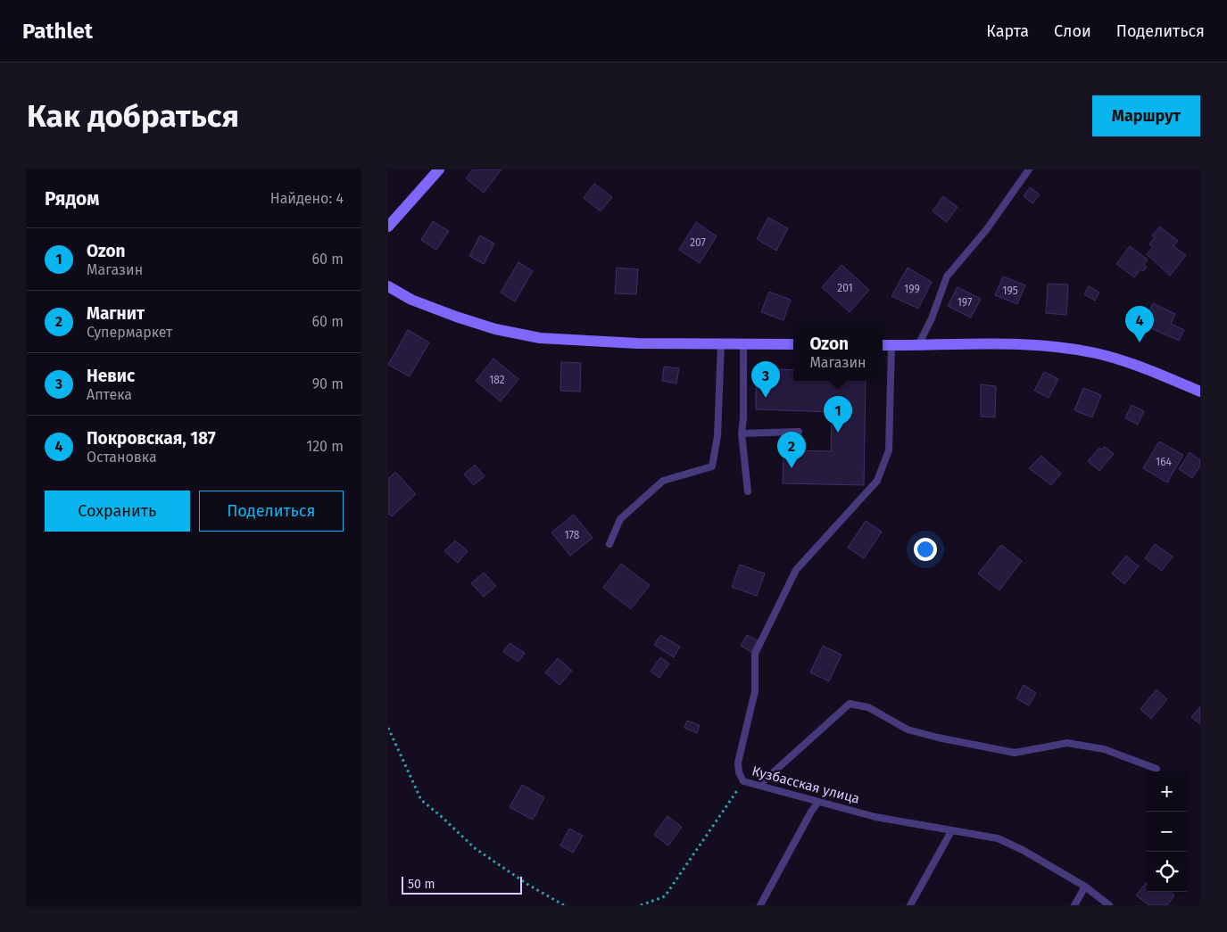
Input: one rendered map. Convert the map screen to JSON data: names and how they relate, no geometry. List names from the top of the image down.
{
  "streets": {
    "lane": ["Кузбасская улица"]
  },
  "house_numbers": [
    "207",
    "201",
    "199",
    "195",
    "197",
    "182",
    "164",
    "178"
  ],
  "scale_bar": "50 m",
  "page": {
    "header": "Pathlet",
    "nav": ["Карта", "Слои", "Поделиться"],
    "buttons": [
      "Маршрут",
      ["Сохранить", "Поделиться"]
    ],
    "title": "Как добраться",
    "heading": ["Рядом", "Найдено: 4"],
    "list": [
      {
        "mark": "1",
        "name": "Ozon",
        "note": "Магазин",
        "value": "60 m"
      },
      {
        "mark": "2",
        "name": "Магнит",
        "note": "Супермаркет",
        "value": "60 m"
      },
      {
        "mark": "3",
        "name": "Невис",
        "note": "Аптека",
        "value": "90 m"
      },
      {
        "mark": "4",
        "name": "Покровская, 187",
        "note": "Остановка",
        "value": "120 m"
      }
    ],
    "pins": [
      "4",
      "3",
      "1",
      "2"
    ],
    "popup": ["Ozon", "Магазин"],
    "map_buttons": ["+", "−"],
    "scale": "50 m"
  }
}
